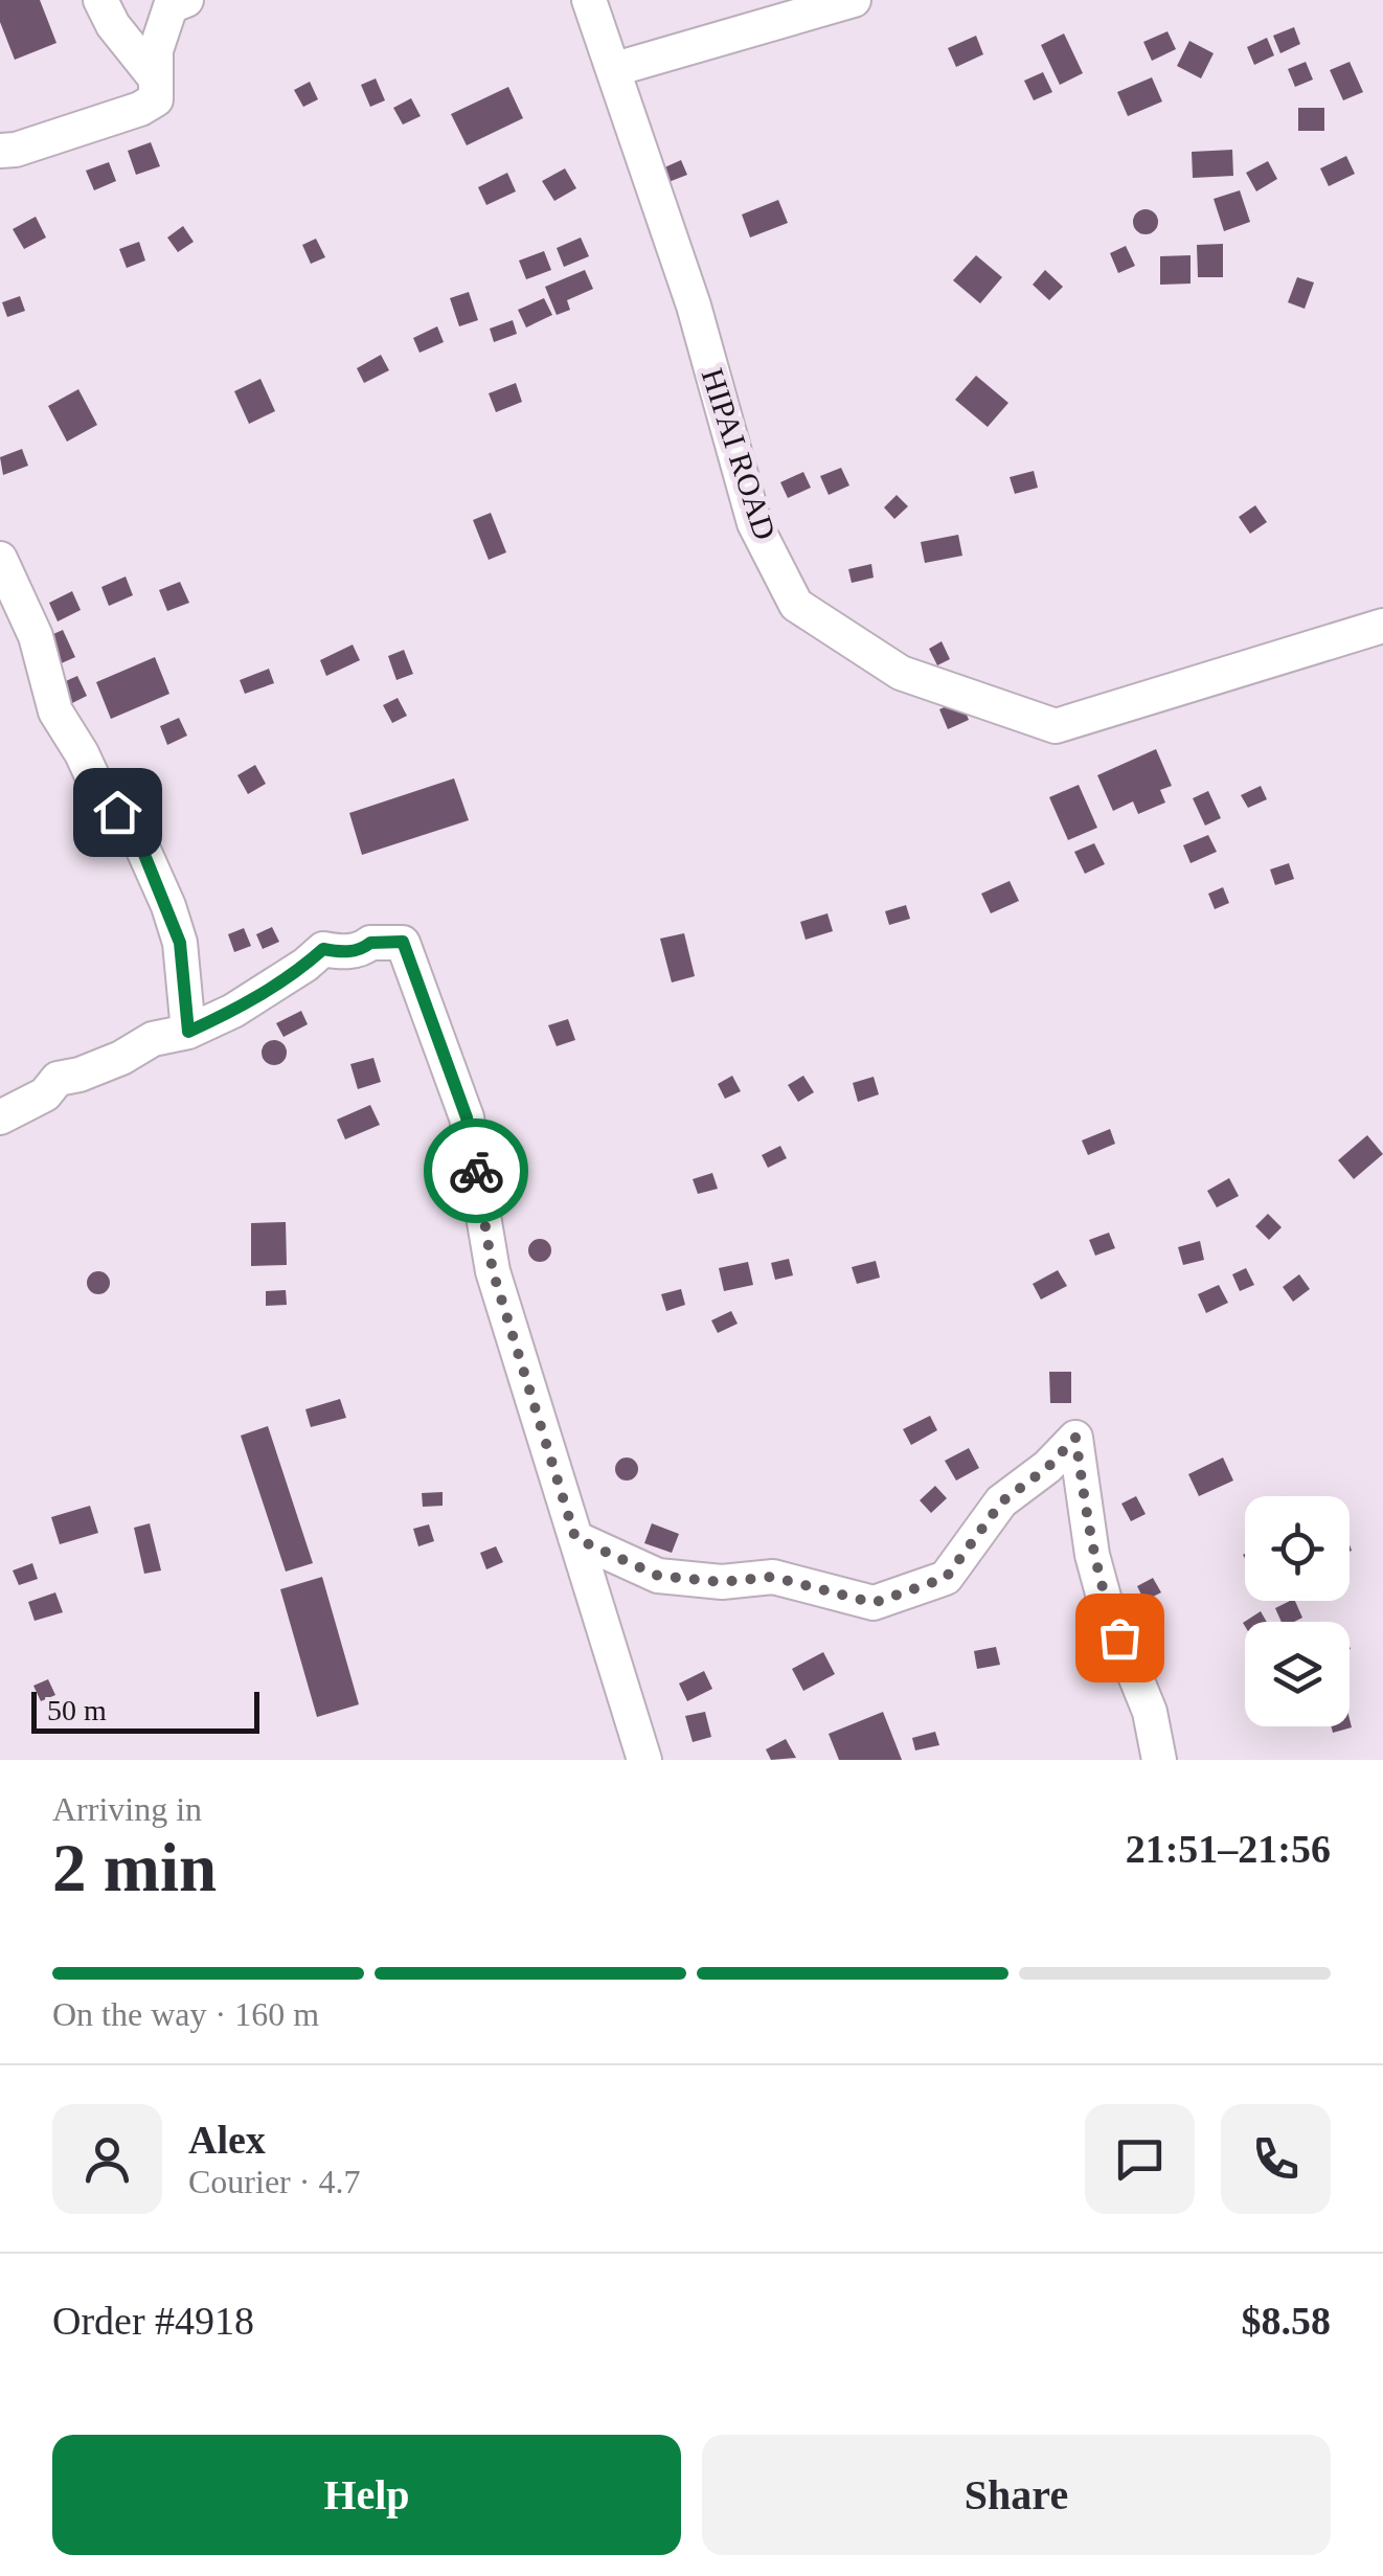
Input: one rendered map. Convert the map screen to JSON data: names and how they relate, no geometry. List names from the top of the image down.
{
  "streets": {
    "street": ["HIPAI ROAD"]
  },
  "scale_bar": "50 m",
  "page": {
    "scale": "50 m",
    "heading": ["2 min", "Arriving in", "21:51–21:56"],
    "panel": [
      "Alex",
      "Courier · 4.7",
      "Order #4918",
      "$8.58"
    ],
    "bar": "On the way · 160 m",
    "buttons": ["Help", "Share"]
  }
}
